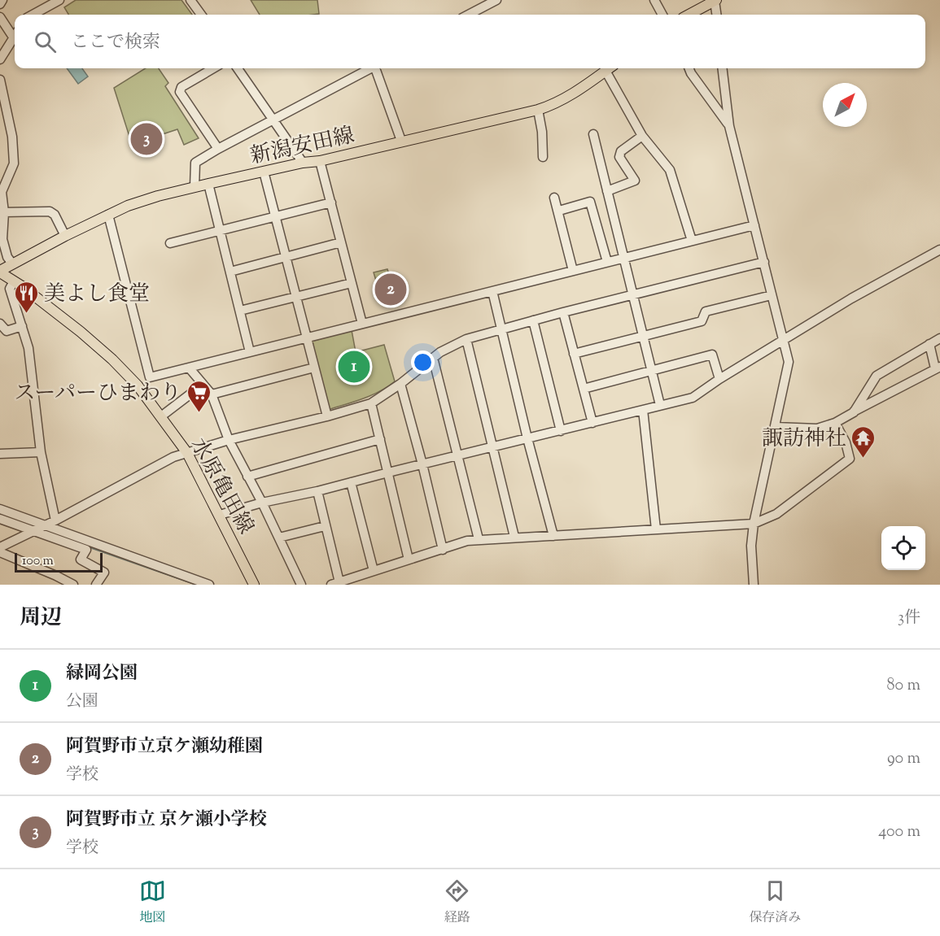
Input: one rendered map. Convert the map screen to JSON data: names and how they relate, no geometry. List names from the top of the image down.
{
  "streets": {
    "main road": ["新潟安田線", "水原亀田線"]
  },
  "crossings": [
    ["新潟安田線", "水原亀田線"]
  ],
  "places": {
    "restaurant": ["美よし食堂"],
    "supermarket": ["スーパーひまわり"],
    "temple": ["諏訪神社"]
  },
  "scale_bar": "100 m",
  "north": "top right",
  "page": {
    "search": "ここで検索",
    "pins": ["3", "2", "1"],
    "scale": "100 m",
    "heading": ["周辺", "3件"],
    "list": [
      {
        "mark": "1",
        "name": "緑岡公園",
        "note": "公園",
        "value": "80 m"
      },
      {
        "mark": "2",
        "name": "阿賀野市立京ケ瀬幼稚園",
        "note": "学校",
        "value": "90 m"
      },
      {
        "mark": "3",
        "name": "阿賀野市立 京ケ瀬小学校",
        "note": "学校",
        "value": "400 m"
      }
    ],
    "nav": ["地図", "経路", "保存済み"]
  }
}
